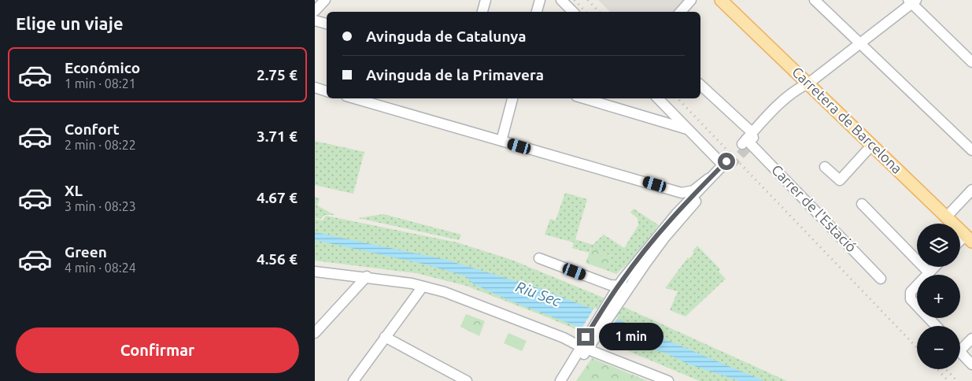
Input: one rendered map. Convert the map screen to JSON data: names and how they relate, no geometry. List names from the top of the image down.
{
  "streets": {
    "main road": ["Carretera de Barcelona"],
    "street": ["Carrer de l'Estació"]
  },
  "water": ["Riu Sec"],
  "page": {
    "heading": "Elige un viaje",
    "banner": ["Avinguda de Catalunya", "Avinguda de la Primavera"],
    "list": [
      {
        "name": "Económico",
        "note": "1 min · 08:21",
        "value": "2.75 €"
      },
      {
        "name": "Confort",
        "note": "2 min · 08:22",
        "value": "3.71 €"
      },
      {
        "name": "XL",
        "note": "3 min · 08:23",
        "value": "4.67 €"
      },
      {
        "name": "Green",
        "note": "4 min · 08:24",
        "value": "4.56 €"
      }
    ],
    "map_buttons": ["+", "−"],
    "buttons": "Confirmar",
    "bubble": "1 min"
  }
}
